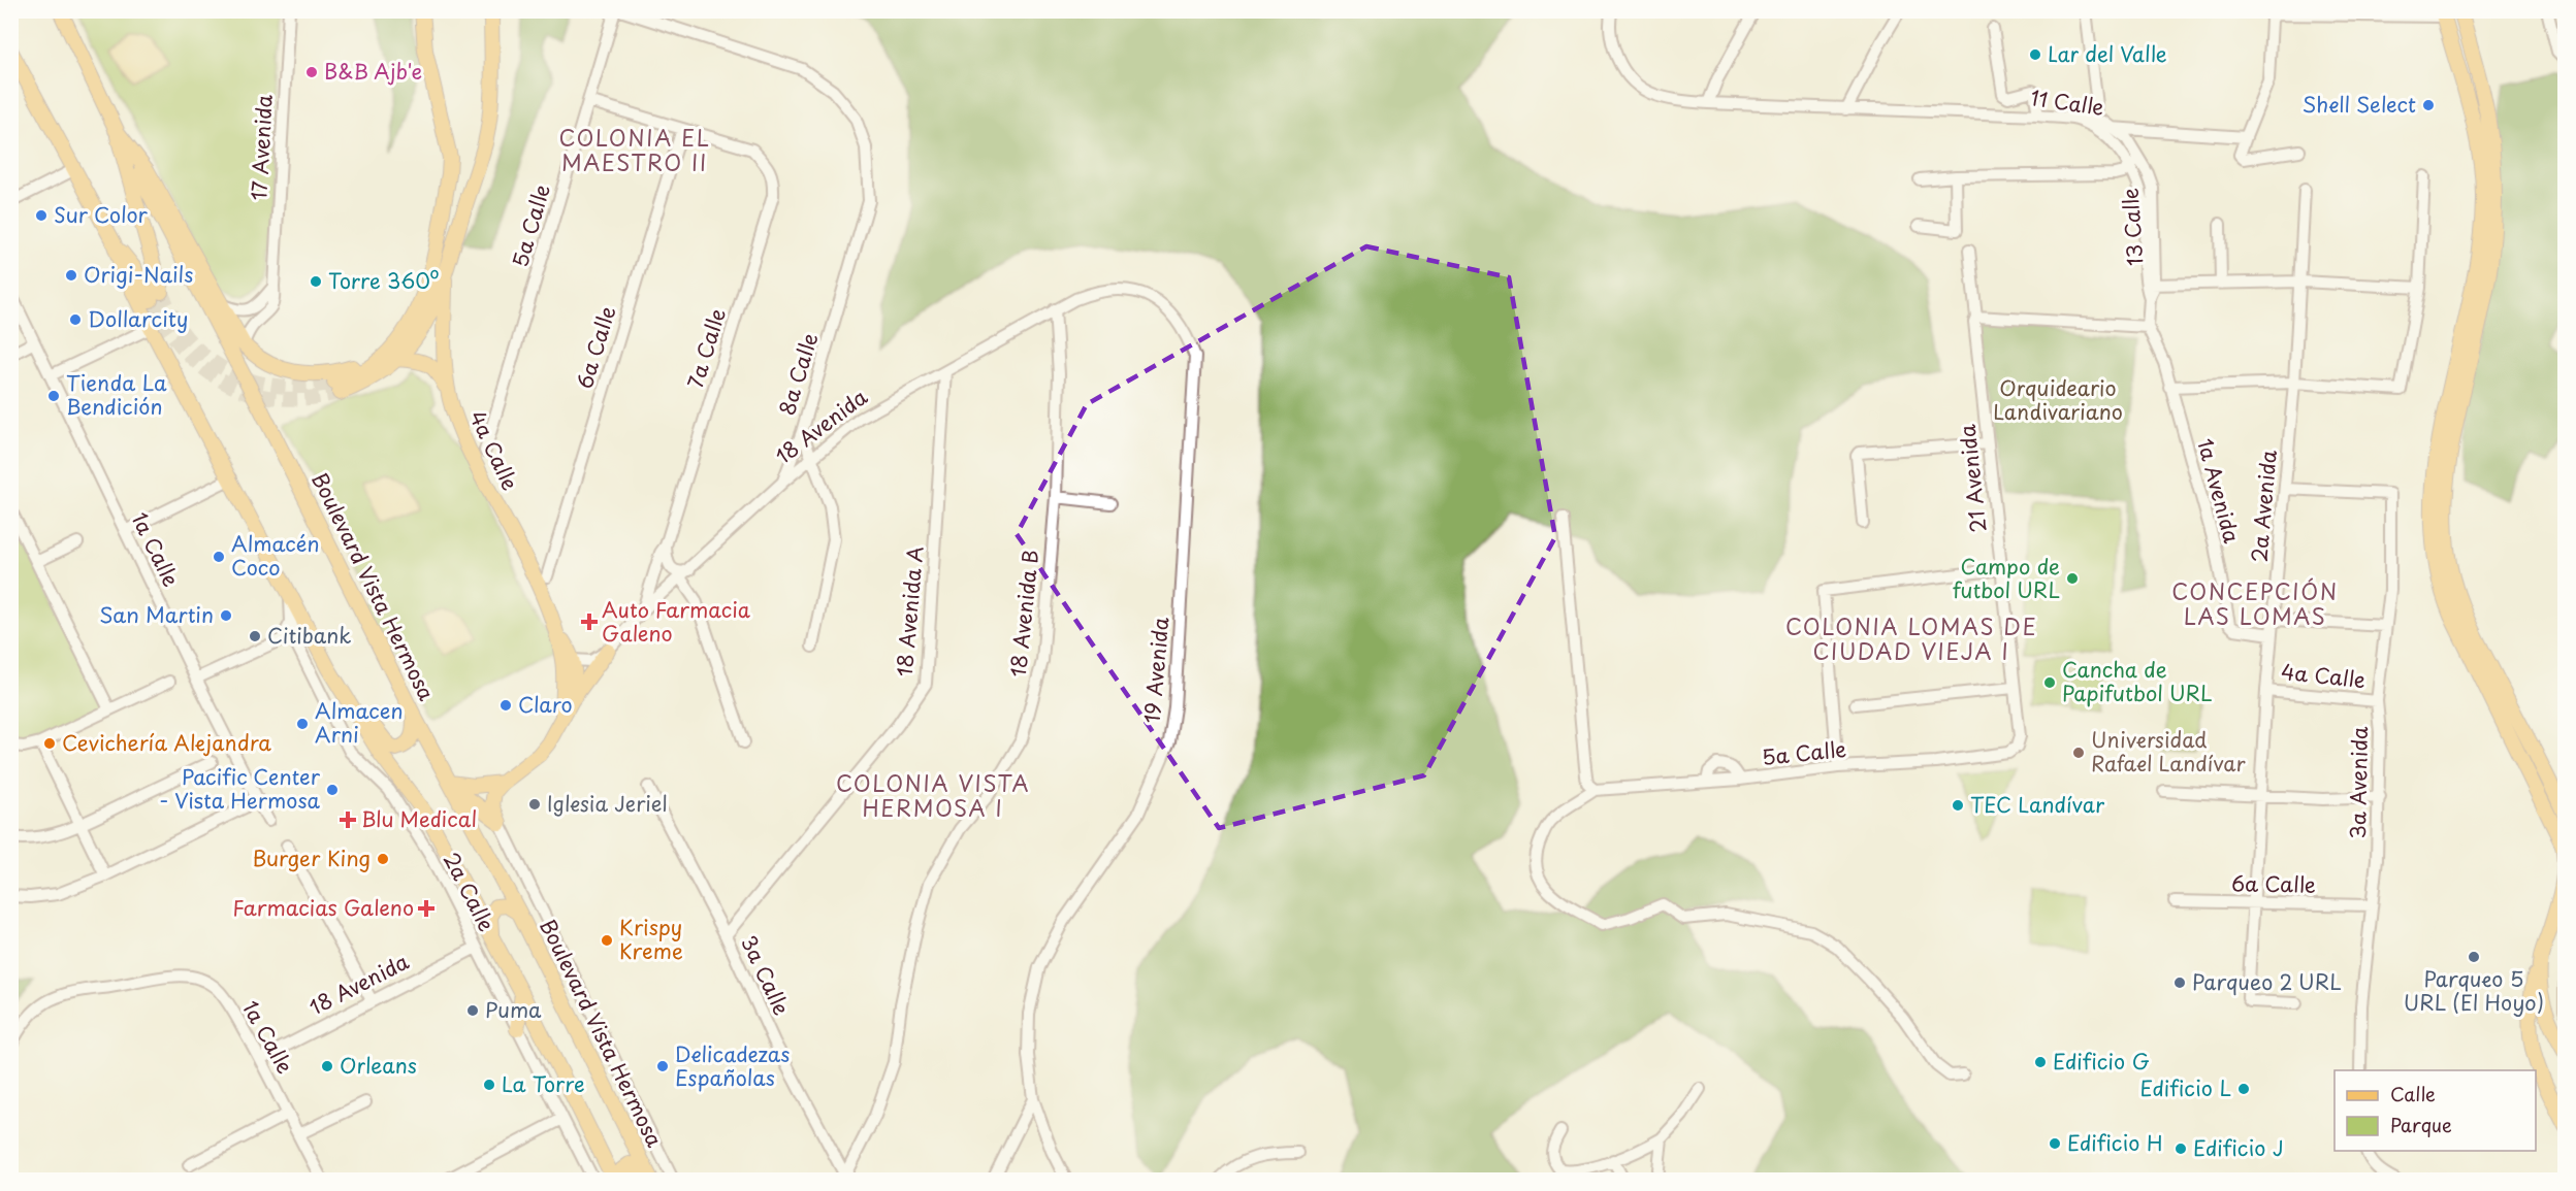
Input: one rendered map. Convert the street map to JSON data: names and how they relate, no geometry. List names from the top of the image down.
{
  "streets": {
    "main road": ["4a Calle", "Boulevard Vista Hermosa"],
    "street": [
      "11 Calle",
      "17 Avenida",
      "5a Calle",
      "13 Calle",
      "6a Calle",
      "7a Calle",
      "8a Calle",
      "18 Avenida",
      "21 Avenida",
      "1a Avenida",
      "2a Avenida",
      "1a Calle",
      "18 Avenida A",
      "18 Avenida B",
      "19 Avenida",
      "3a Avenida",
      "2a Calle",
      "3a Calle"
    ]
  },
  "crossings": [
    ["11 Calle", "13 Calle"],
    ["5a Calle", "21 Avenida"],
    ["13 Calle", "1a Avenida"],
    ["6a Calle", "7a Calle"],
    ["6a Calle", "2a Avenida"],
    ["6a Calle", "3a Avenida"],
    ["7a Calle", "18 Avenida"],
    ["8a Calle", "18 Avenida"],
    ["18 Avenida", "4a Calle"],
    ["18 Avenida", "1a Calle"],
    ["18 Avenida", "18 Avenida A"],
    ["18 Avenida", "18 Avenida B"],
    ["18 Avenida", "19 Avenida"],
    ["18 Avenida", "2a Calle"],
    ["4a Calle", "2a Avenida"],
    ["4a Calle", "3a Avenida"],
    ["1a Avenida", "2a Avenida"],
    ["2a Avenida", "3a Avenida"],
    ["18 Avenida A", "3a Calle"],
    ["18 Avenida B", "3a Calle"]
  ],
  "districts": [
    "COLONIA EL MAESTRO II",
    "CONCEPCIÓN LAS LOMAS",
    "COLONIA LOMAS DE CIUDAD VIEJA I",
    "COLONIA VISTA HERMOSA I"
  ],
  "parks": ["Orquideario Landivariano"],
  "places": {
    "other": [
      "Lar del Valle",
      "B&B Ajb'e",
      "Shell Select",
      "Sur Color",
      "Origi-Nails",
      "Torre 360º",
      "Dollarcity",
      "Tienda La Bendición",
      "Almacén Coco",
      "Campo de futbol URL",
      "San Martin",
      "Citibank",
      "Cancha de Papifutbol URL",
      "Claro",
      "Almacen Arni",
      "Cevichería Alejandra",
      "Universidad Rafael Landívar",
      "Pacific Center - Vista Hermosa",
      "Iglesia Jeriel",
      "TEC Landívar",
      "Burger King",
      "Krispy Kreme",
      "Parqueo 5 URL (El Hoyo)",
      "Parqueo 2 URL",
      "Puma",
      "Edificio G",
      "Orleans",
      "Delicadezas Españolas",
      "La Torre",
      "Edificio L",
      "Edificio H",
      "Edificio J"
    ],
    "health": ["Auto Farmacia Galeno", "Blu Medical", "Farmacias Galeno"]
  },
  "legend": ["Calle", "Parque"]
}
